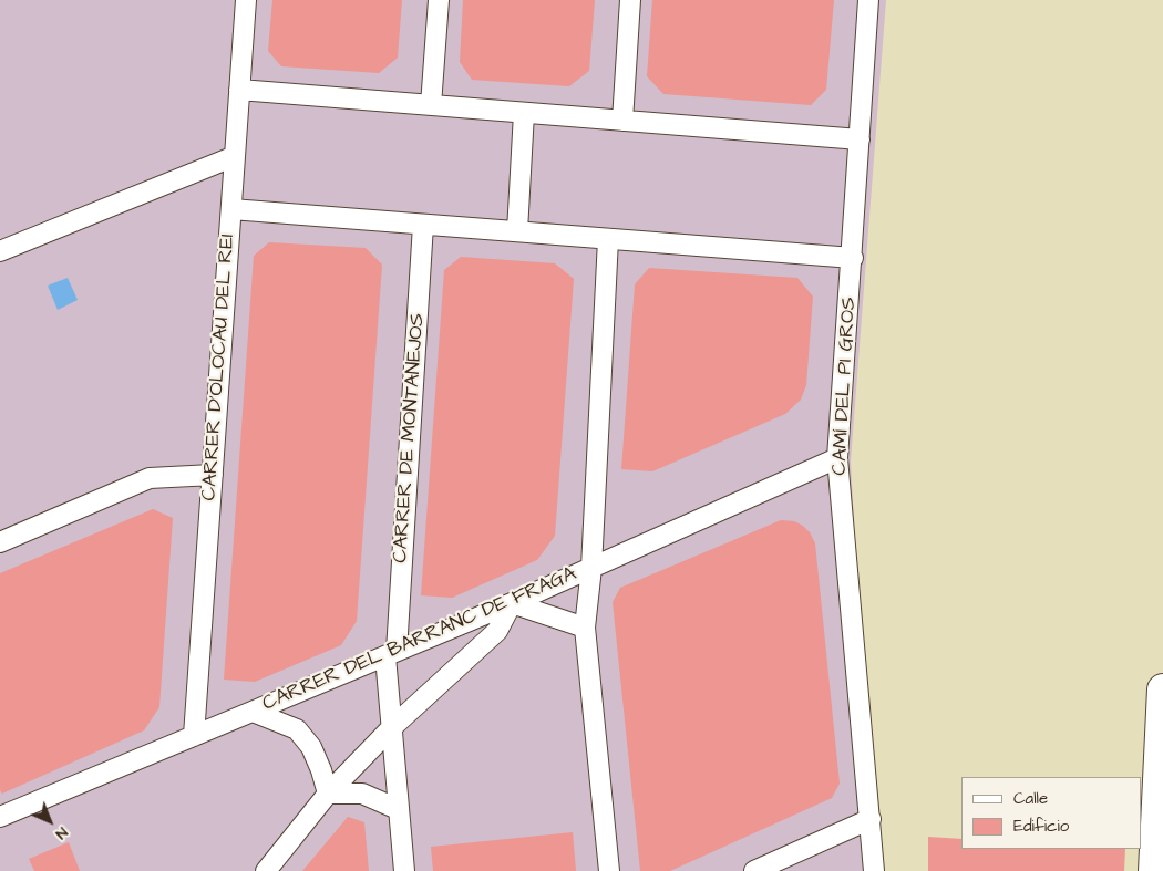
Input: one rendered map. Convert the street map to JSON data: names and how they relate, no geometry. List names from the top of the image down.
{
  "streets": {
    "street": [
      "CARRER D'OLOCAU DEL REI",
      "CAMÍ DEL PI GROS",
      "CARRER DE MONTANEJOS",
      "CARRER DEL BARRANC DE FRAGA"
    ]
  },
  "crossings": [
    ["CARRER D'OLOCAU DEL REI", "CARRER DEL BARRANC DE FRAGA"],
    ["CAMÍ DEL PI GROS", "CARRER DEL BARRANC DE FRAGA"],
    ["CARRER DE MONTANEJOS", "CARRER DEL BARRANC DE FRAGA"]
  ],
  "legend": ["Calle", "Edificio"],
  "north": "bottom right"
}
